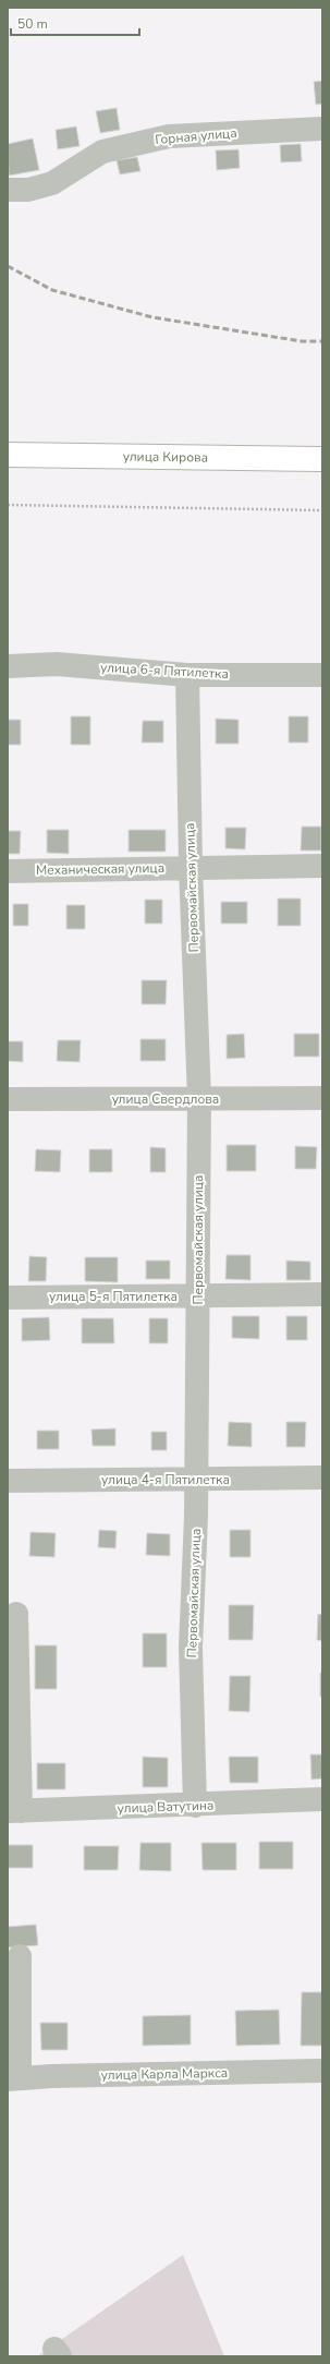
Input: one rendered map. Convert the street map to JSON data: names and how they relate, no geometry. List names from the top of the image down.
{
  "streets": {
    "main road": ["улица Кирова"],
    "street": [
      "Горная улица",
      "улица 6-я Пятилетка",
      "Механическая улица",
      "Первомайская улица",
      "улица Свердлова",
      "улица 5-я Пятилетка",
      "улица 4-я Пятилетка",
      "улица Ватутина",
      "улица Карла Маркса"
    ]
  },
  "crossings": [
    ["улица 6-я Пятилетка", "Первомайская улица"],
    ["Механическая улица", "Первомайская улица"],
    ["Первомайская улица", "улица Свердлова"],
    ["Первомайская улица", "улица 5-я Пятилетка"],
    ["Первомайская улица", "улица 4-я Пятилетка"],
    ["Первомайская улица", "улица Ватутина"]
  ],
  "scale_bar": "50 m"
}
